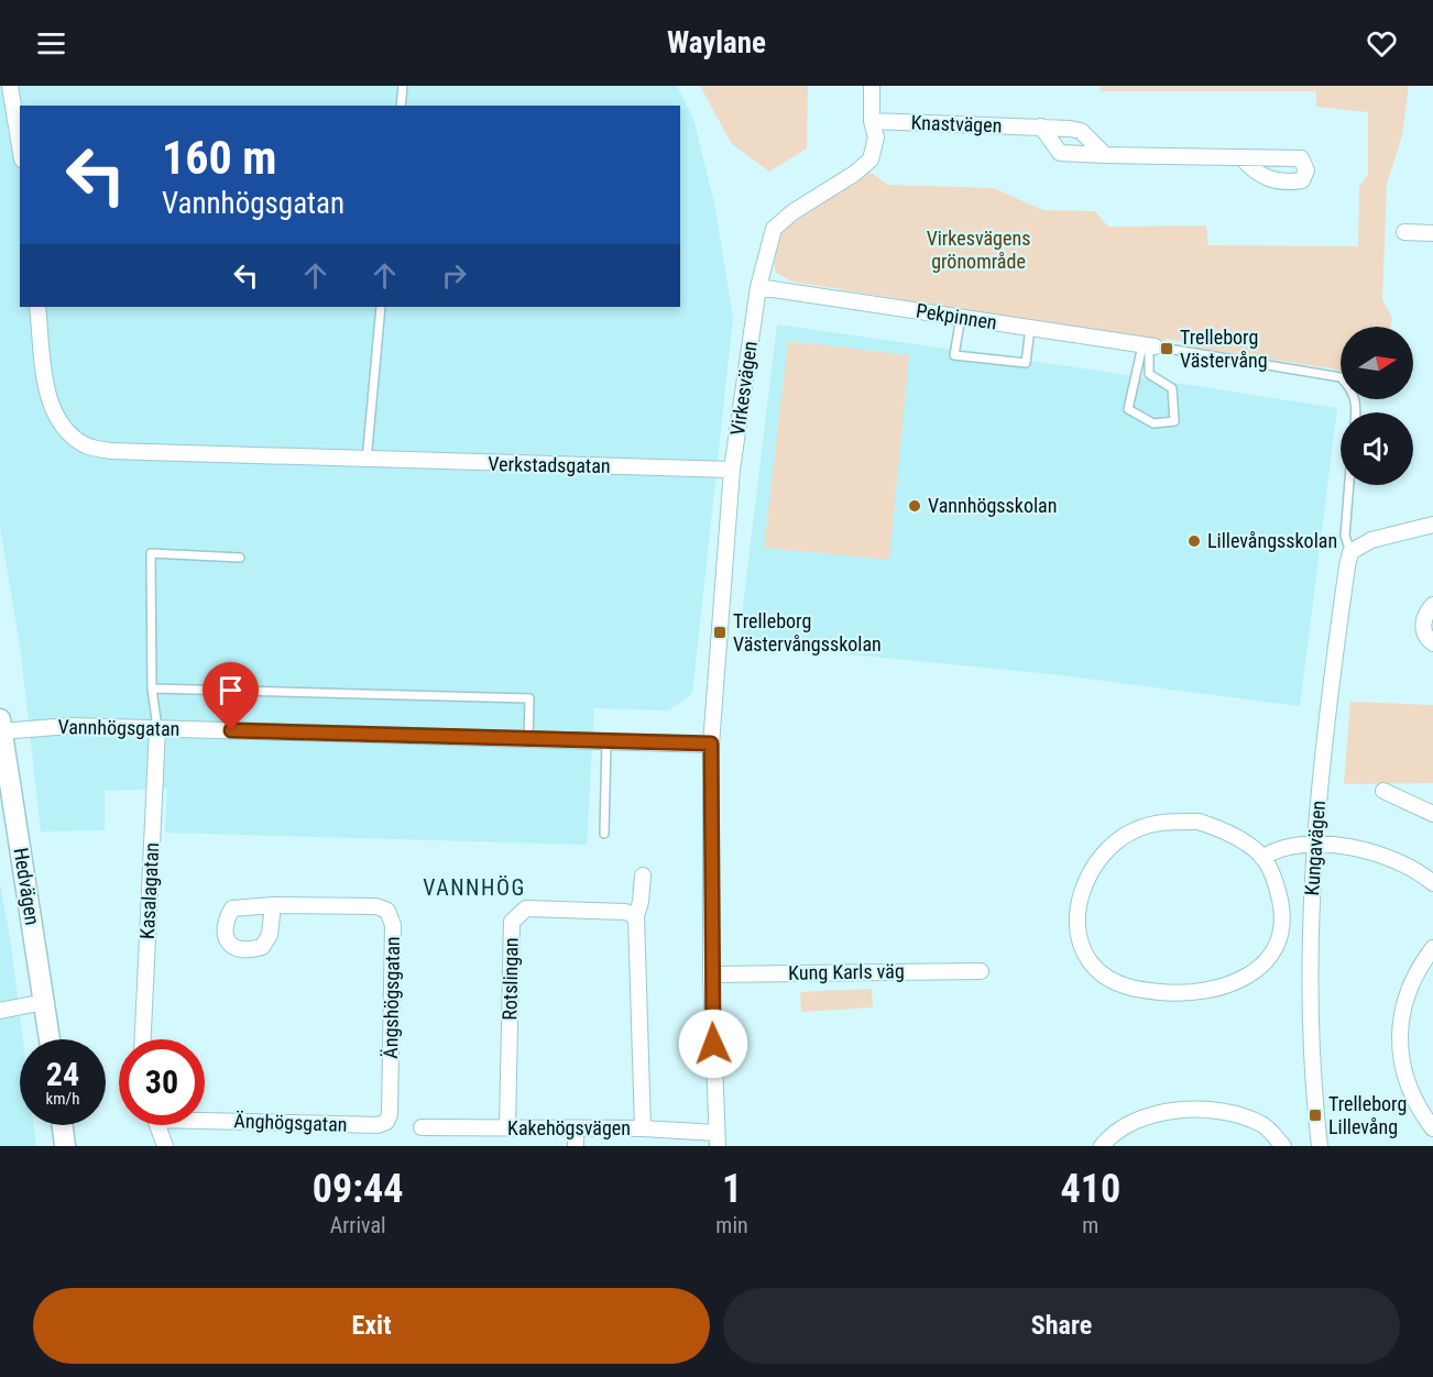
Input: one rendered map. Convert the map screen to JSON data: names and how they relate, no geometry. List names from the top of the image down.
{
  "streets": {
    "main road": ["Hedvägen"],
    "street": [
      "Knastvägen",
      "Pekpinnen",
      "Virkesvägen",
      "Verkstadsgatan",
      "Vannhögsgatan",
      "Kungavägen",
      "Kasalagatan",
      "Kung Karls väg",
      "Rotslingan",
      "Ängshögsgatan",
      "Änghögsgatan",
      "Kakehögsvägen"
    ]
  },
  "crossings": [
    ["Knastvägen", "Virkesvägen"],
    ["Pekpinnen", "Virkesvägen"],
    ["Virkesvägen", "Verkstadsgatan"],
    ["Virkesvägen", "Vannhögsgatan"],
    ["Virkesvägen", "Kakehögsvägen"],
    ["Vannhögsgatan", "Hedvägen"],
    ["Vannhögsgatan", "Kasalagatan"],
    ["Vannhögsgatan", "Kakehögsvägen"],
    ["Kung Karls väg", "Kakehögsvägen"],
    ["Rotslingan", "Kakehögsvägen"],
    ["Ängshögsgatan", "Änghögsgatan"]
  ],
  "districts": ["VANNHÖG"],
  "parks": ["Virkesvägens grönområde"],
  "places": {
    "transit": ["Trelleborg Västervång", "Trelleborg Västervångsskolan", "Trelleborg Lillevång"],
    "other": ["Vannhögsskolan", "Lillevångsskolan"]
  },
  "north": "right",
  "page": {
    "header": "Waylane",
    "turn": ["160 m", "Vannhögsgatan"],
    "speed": "24 km/h",
    "limit": "30",
    "eta": [
      "09:44",
      "Arrival",
      "1",
      "min",
      "410",
      "m"
    ],
    "buttons": ["Exit", "Share"]
  }
}
